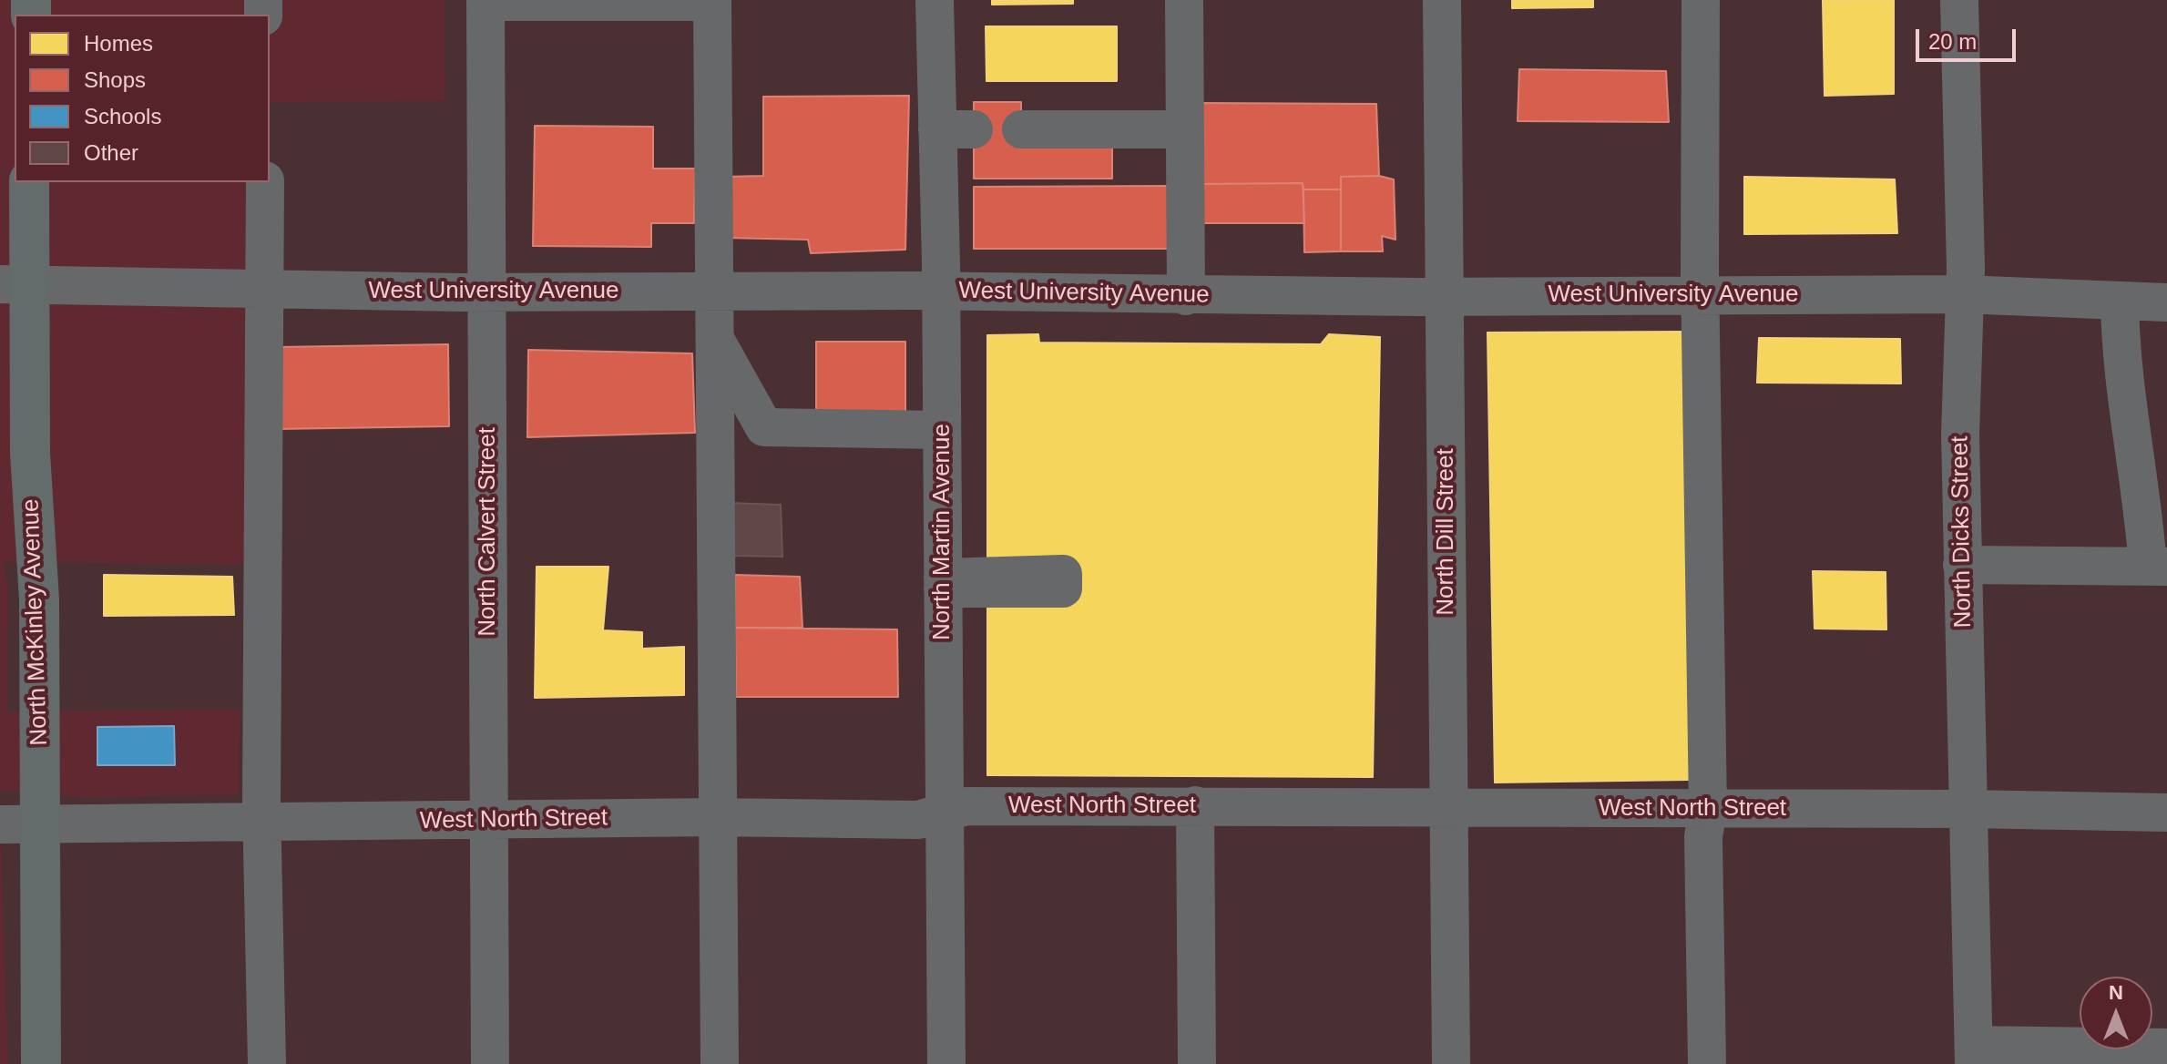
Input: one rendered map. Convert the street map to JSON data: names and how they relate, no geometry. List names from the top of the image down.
{
  "streets": {
    "main road": ["North McKinley Avenue"],
    "street": [
      "West University Avenue",
      "North Calvert Street",
      "North Martin Avenue",
      "North Dill Street",
      "North Dicks Street",
      "West North Street"
    ]
  },
  "crossings": [
    ["West University Avenue", "North Calvert Street"],
    ["West University Avenue", "North Martin Avenue"],
    ["West University Avenue", "North Dill Street"],
    ["West University Avenue", "North Dicks Street"],
    ["West University Avenue", "North McKinley Avenue"],
    ["North Calvert Street", "West North Street"],
    ["North Martin Avenue", "West North Street"],
    ["North Dill Street", "West North Street"],
    ["North Dicks Street", "West North Street"],
    ["North McKinley Avenue", "West North Street"]
  ],
  "legend": [
    "Homes",
    "Shops",
    "Schools",
    "Other"
  ],
  "scale_bar": "20 m",
  "north": "top"
}
